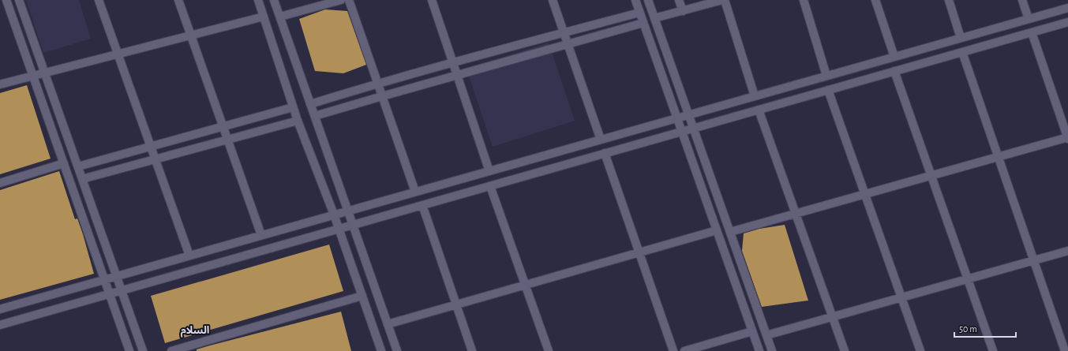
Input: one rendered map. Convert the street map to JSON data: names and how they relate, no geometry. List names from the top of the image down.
{
  "districts": ["السلام"],
  "scale_bar": "50 m"
}
